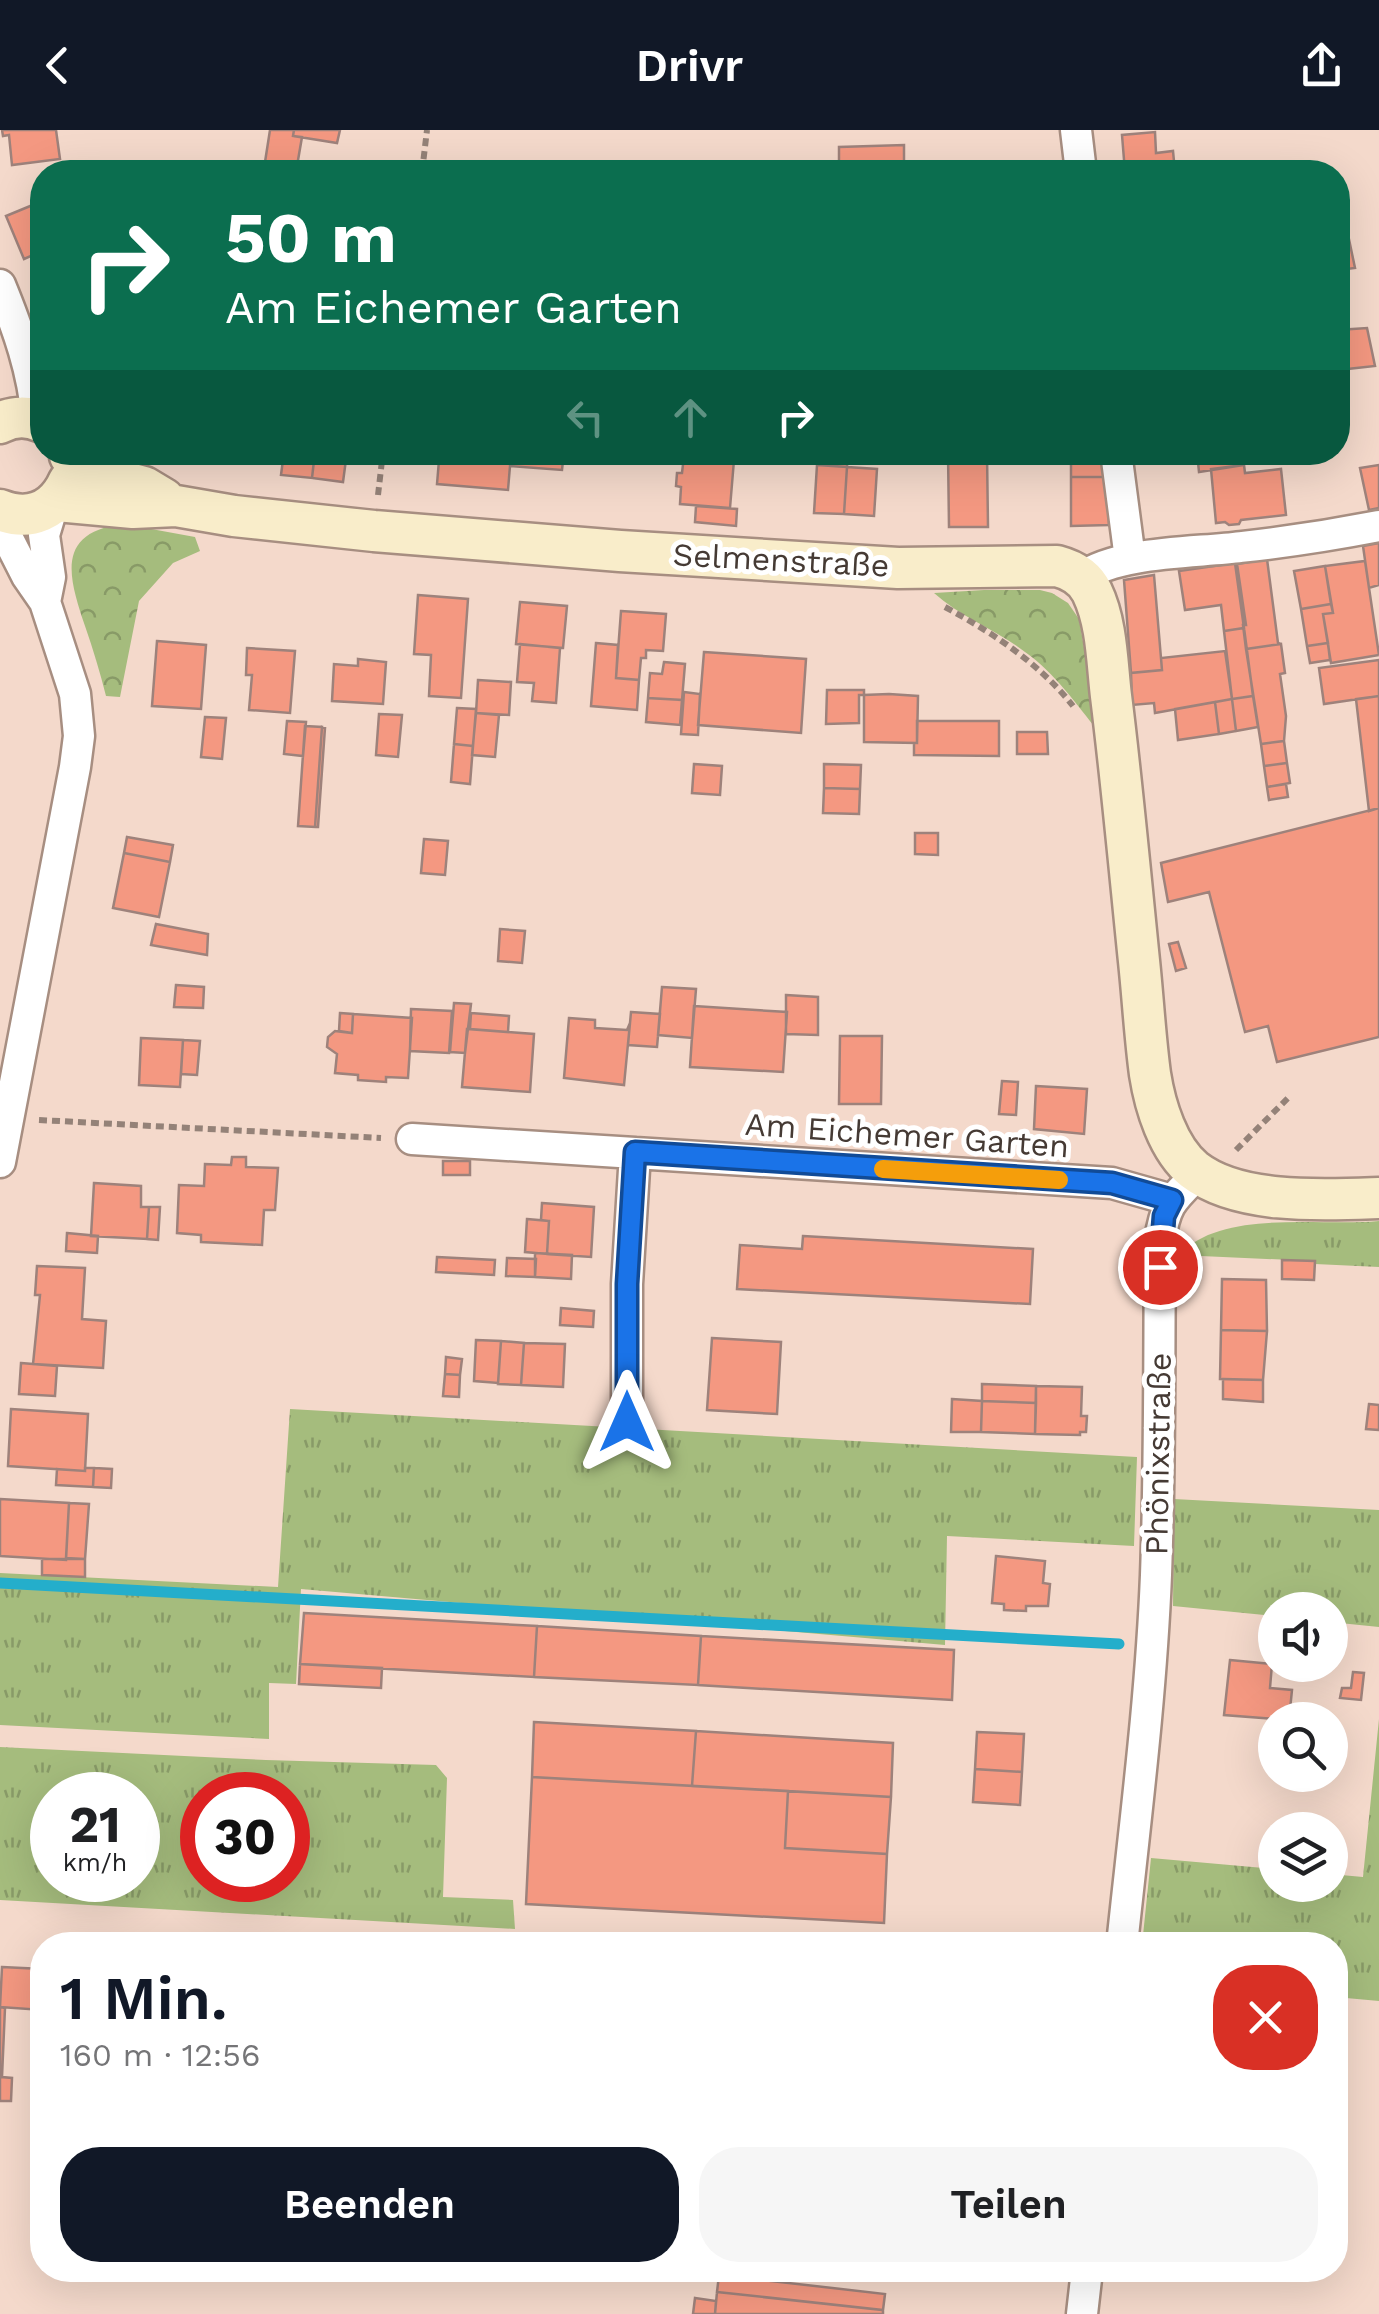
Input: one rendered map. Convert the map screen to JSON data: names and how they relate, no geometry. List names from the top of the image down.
{
  "streets": {
    "main road": ["Selmenstraße"],
    "street": ["Am Eichemer Garten", "Phönixstraße"]
  },
  "crossings": [
    ["Am Eichemer Garten", "Phönixstraße"]
  ],
  "page": {
    "header": "Drivr",
    "turn": ["50 m", "Am Eichemer Garten"],
    "speed": "21 km/h",
    "limit": "30",
    "heading": ["1 Min.", "160 m · 12:56"],
    "buttons": ["Beenden", "Teilen"]
  }
}
